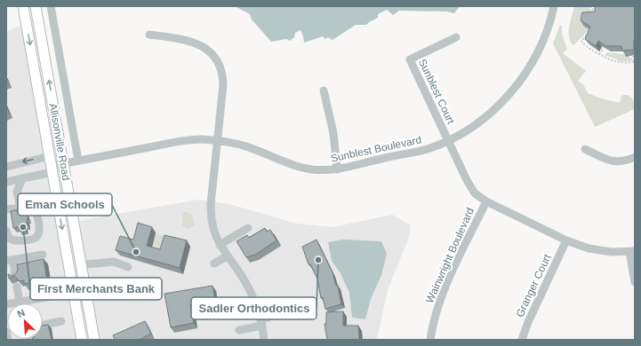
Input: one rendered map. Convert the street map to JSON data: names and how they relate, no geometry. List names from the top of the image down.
{
  "streets": {
    "main road": ["Allisonville Road"],
    "street": [
      "Sunblest Court",
      "Sunblest Boulevard",
      "Wainwright Boulevard",
      "Granger Court"
    ]
  },
  "crossings": [
    ["Sunblest Court", "Sunblest Boulevard"],
    ["Allisonville Road", "Sunblest Boulevard"]
  ],
  "places": ["First Merchants Bank", "Eman Schools", "Sadler Orthodontics"],
  "north": "top left"
}
